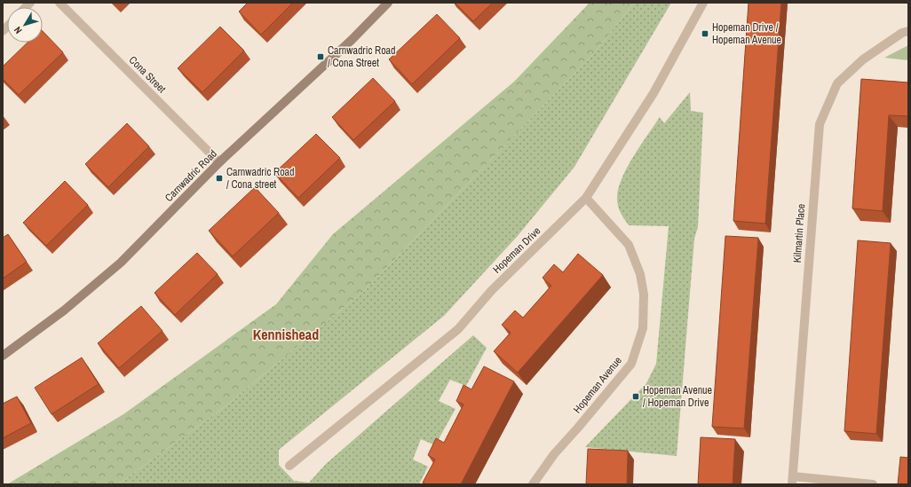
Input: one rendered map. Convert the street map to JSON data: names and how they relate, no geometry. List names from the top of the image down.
{
  "streets": {
    "street": [
      "Cona Street",
      "Carnwadric Road",
      "Kilmartin Place",
      "Hopeman Drive",
      "Hopeman Avenue"
    ]
  },
  "crossings": [
    ["Cona Street", "Carnwadric Road"],
    ["Hopeman Drive", "Hopeman Avenue"]
  ],
  "districts": ["Kennishead"],
  "places": {
    "transit": [
      "Hopeman Drive / Hopeman Avenue",
      "Carnwadric Road / Cona Street",
      "Carnwadric Road / Cona street",
      "Hopeman Avenue / Hopeman Drive"
    ]
  },
  "north": "bottom left"
}
